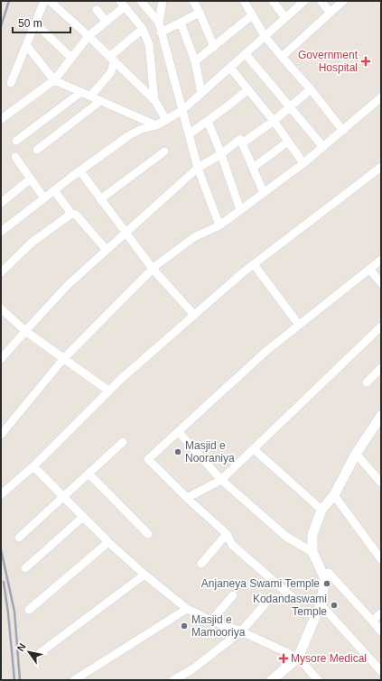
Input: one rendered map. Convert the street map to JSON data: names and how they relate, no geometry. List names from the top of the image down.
{
  "places": {
    "health": ["Government Hospital", "Mysore Medical"],
    "other": [
      "Masjid e Nooraniya",
      "Anjaneya Swami Temple",
      "Kodandaswami Temple",
      "Masjid e Mamooriya"
    ]
  },
  "scale_bar": "50 m",
  "north": "top left"
}
